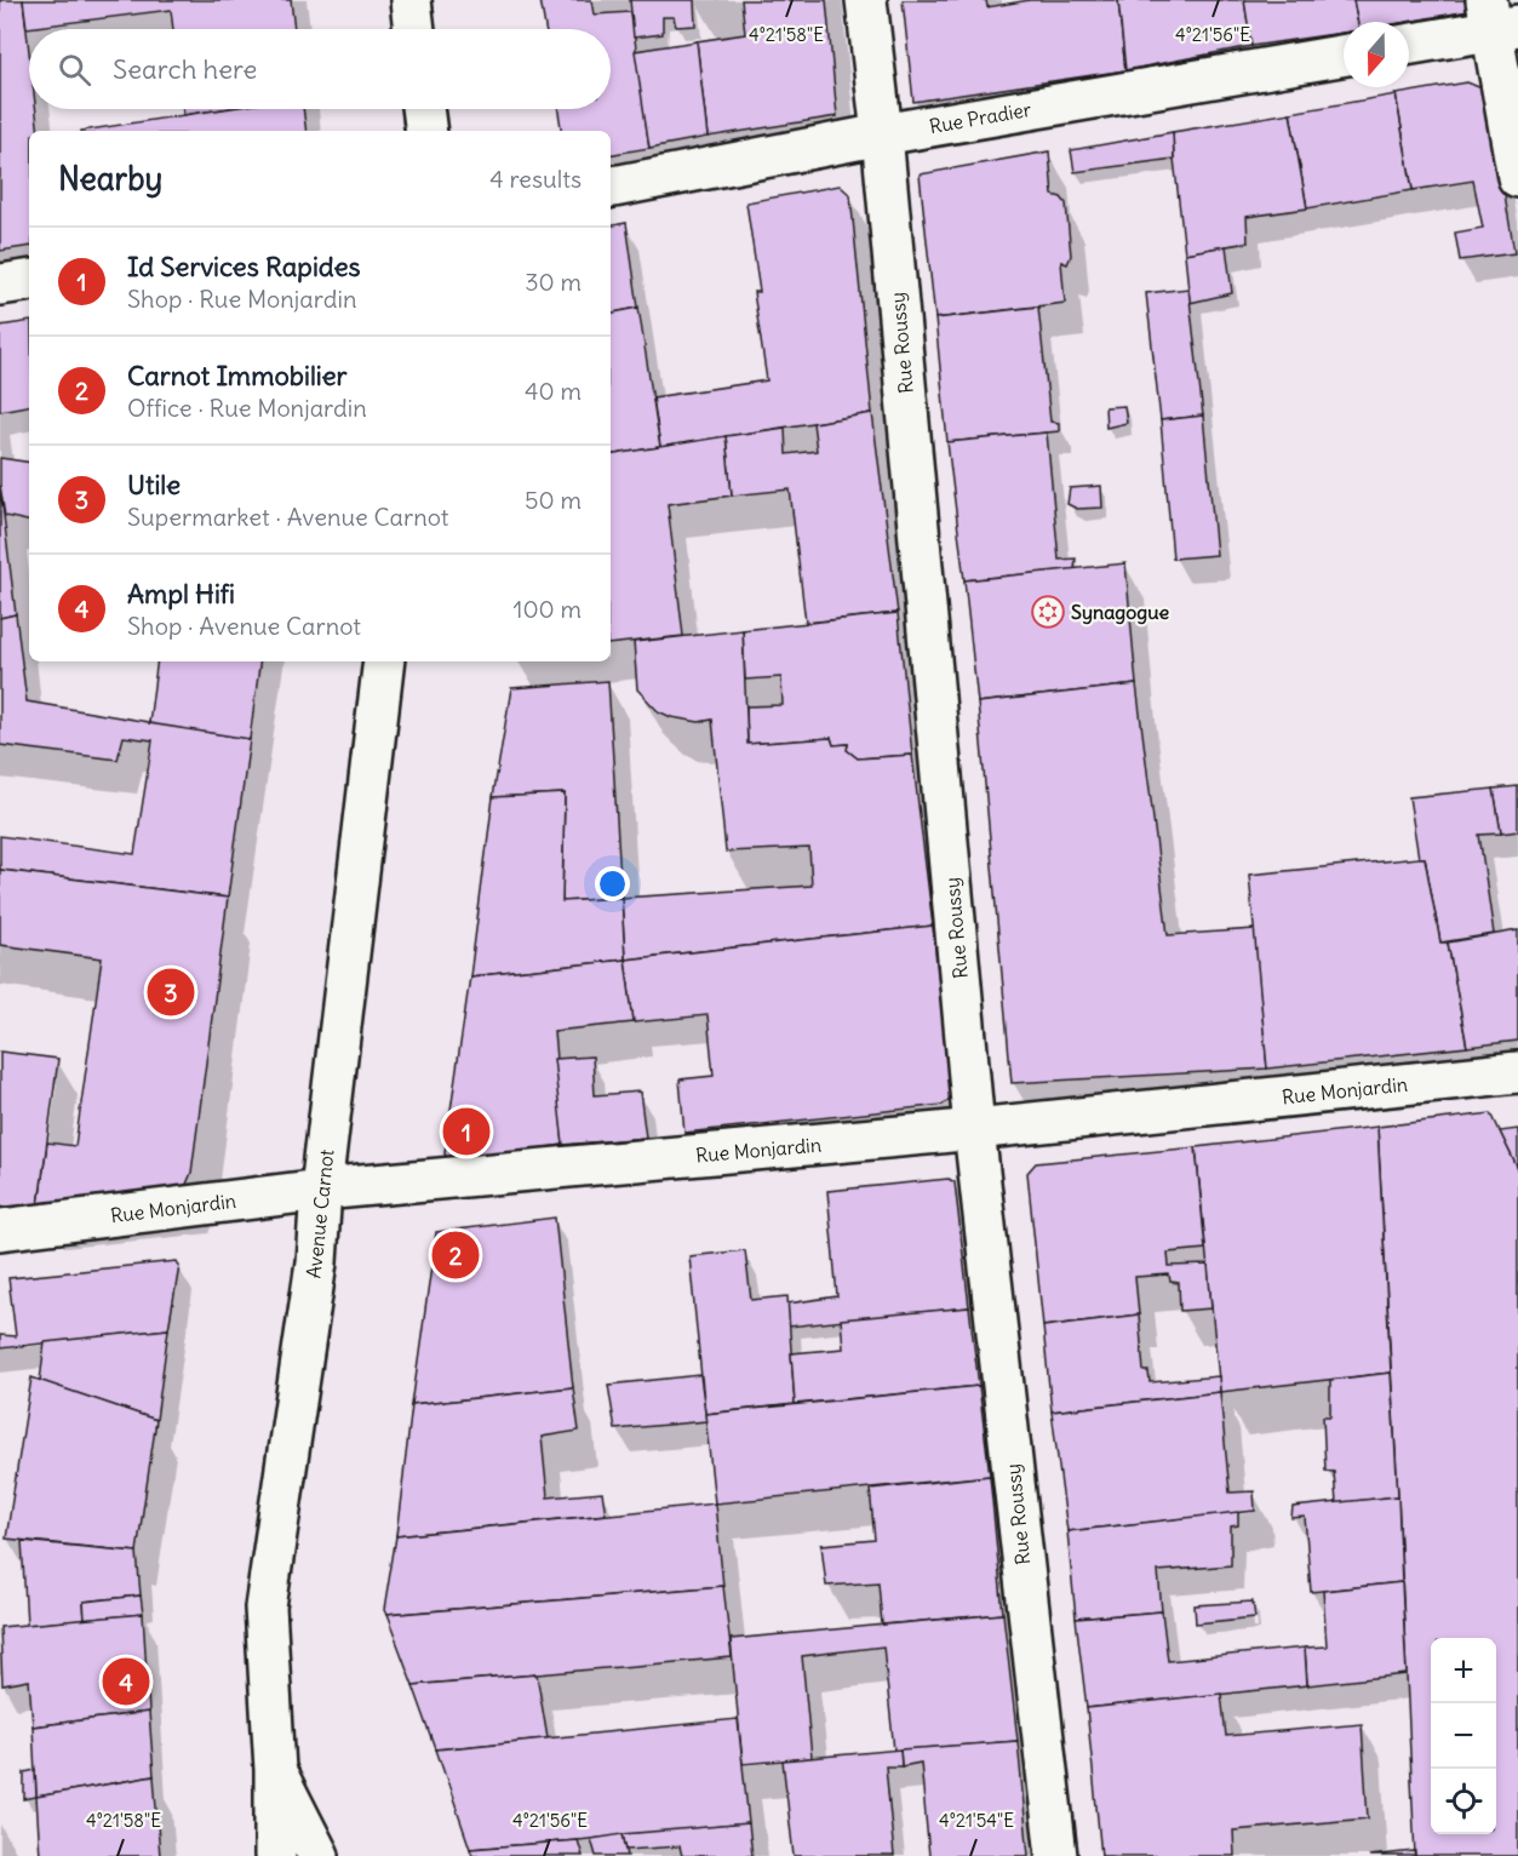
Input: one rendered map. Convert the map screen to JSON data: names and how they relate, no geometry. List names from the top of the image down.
{
  "streets": {
    "street": [
      "Rue Pradier",
      "Rue Roussy",
      "Rue Monjardin",
      "Avenue Carnot"
    ]
  },
  "crossings": [
    ["Rue Pradier", "Rue Roussy"],
    ["Rue Roussy", "Rue Monjardin"],
    ["Rue Monjardin", "Avenue Carnot"]
  ],
  "places": {
    "synagogue": ["Synagogue"]
  },
  "north": "bottom",
  "page": {
    "search": "Search here",
    "heading": ["Nearby", "4 results"],
    "list": [
      {
        "mark": "1",
        "name": "Id Services Rapides",
        "note": "Shop · Rue Monjardin",
        "value": "30 m"
      },
      {
        "mark": "2",
        "name": "Carnot Immobilier",
        "note": "Office · Rue Monjardin",
        "value": "40 m"
      },
      {
        "mark": "3",
        "name": "Utile",
        "note": "Supermarket · Avenue Carnot",
        "value": "50 m"
      },
      {
        "mark": "4",
        "name": "Ampl Hifi",
        "note": "Shop · Avenue Carnot",
        "value": "100 m"
      }
    ],
    "pins": [
      "3",
      "1",
      "2",
      "4"
    ],
    "map_buttons": ["+", "−"]
  },
  "coordinates": ["4°21'58\"E", "4°21'56\"E", "4°21'54\"E"]
}
